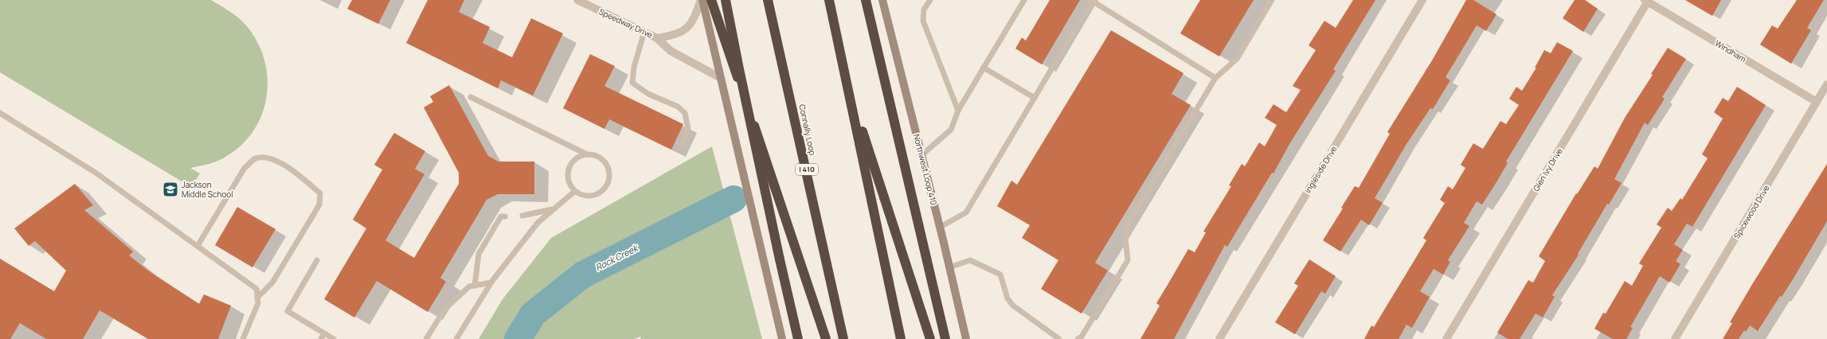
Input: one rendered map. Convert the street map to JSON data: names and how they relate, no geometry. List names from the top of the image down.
{
  "streets": {
    "highway": ["Connally Loop", "I 410"],
    "main road": ["Northwest Loop 410"],
    "street": [
      "Speedway Drive",
      "Windham",
      "Ingleside Drive",
      "Glen Ivy Drive",
      "Spicewood Drive"
    ]
  },
  "crossings": [
    ["Windham", "Glen Ivy Drive"],
    ["Windham", "Spicewood Drive"]
  ],
  "water": ["Rock Creek"],
  "places": {
    "school or university": ["Jackson Middle School"]
  }
}
